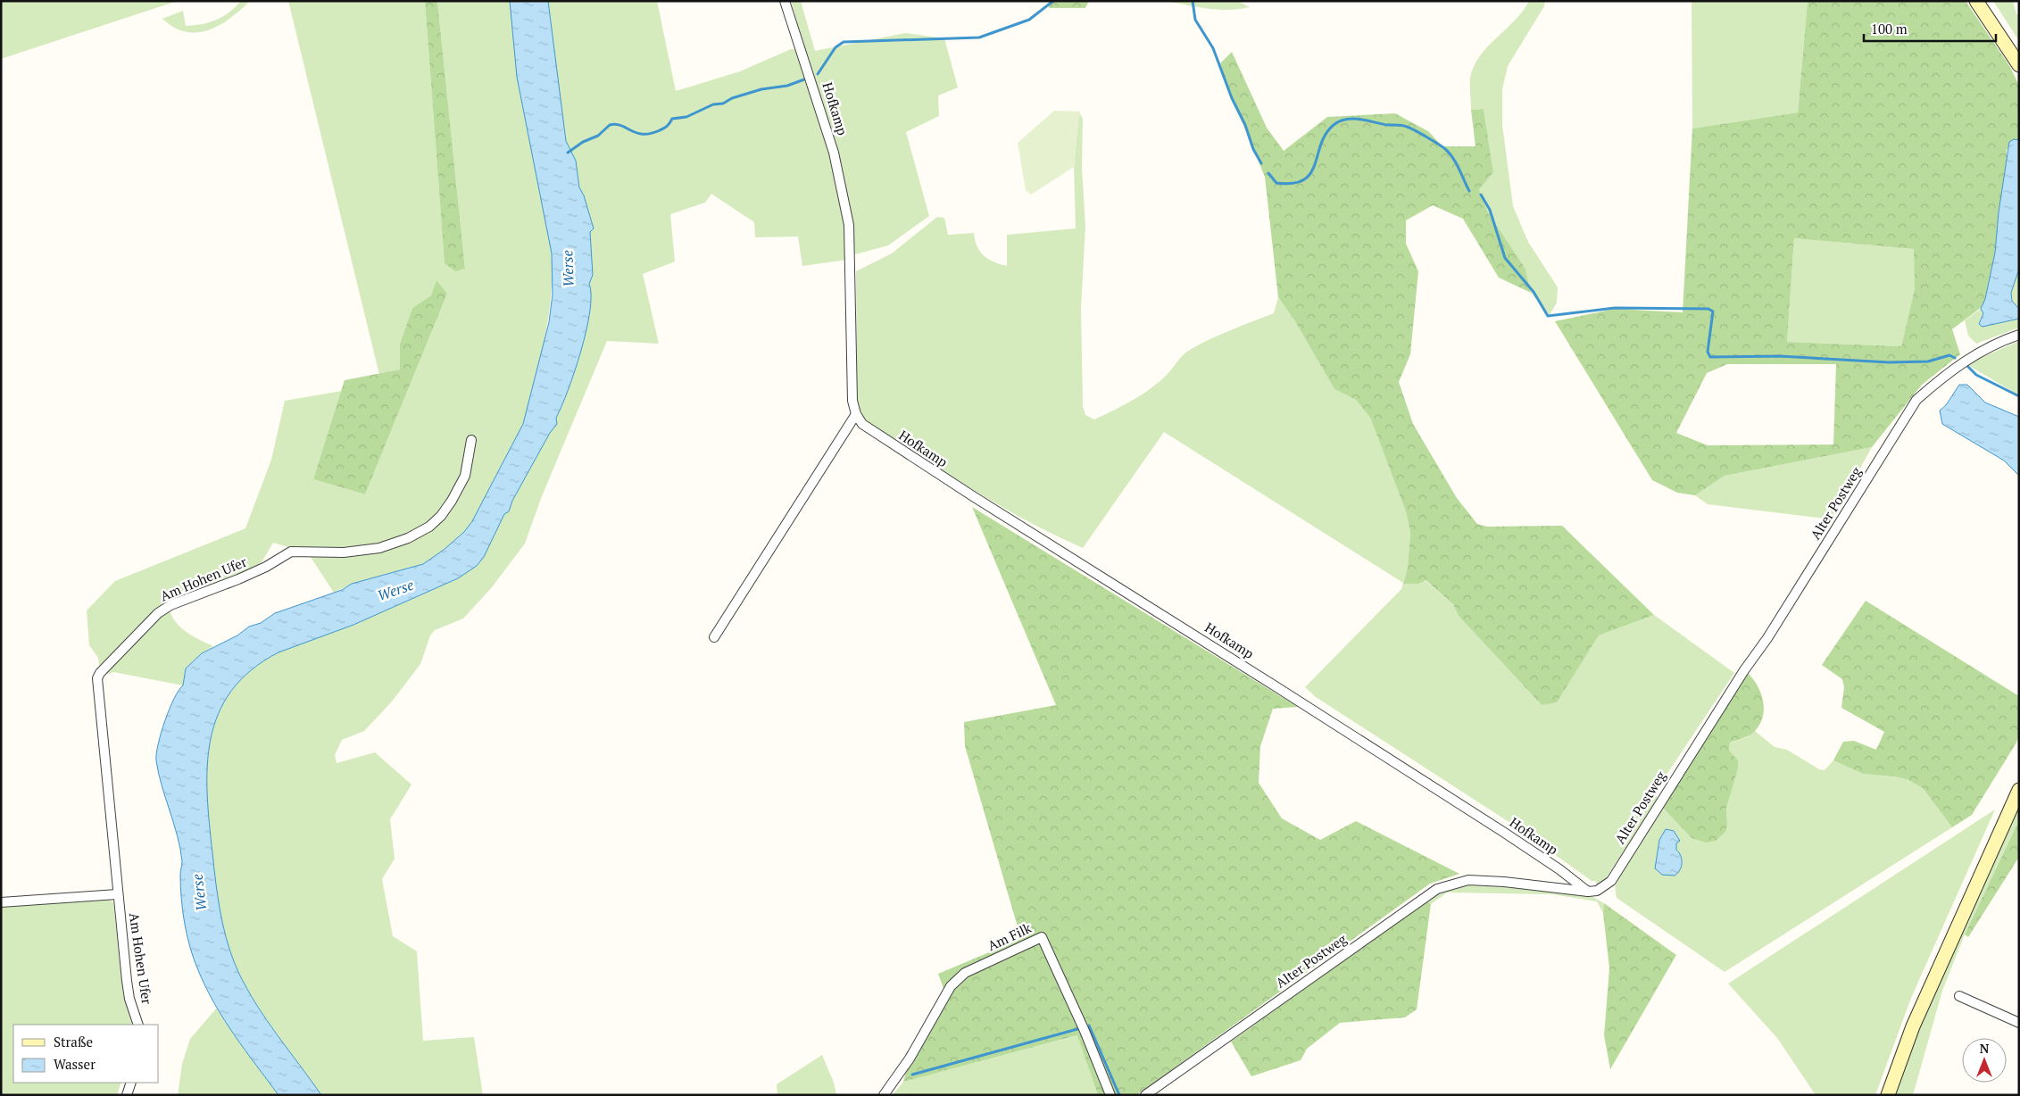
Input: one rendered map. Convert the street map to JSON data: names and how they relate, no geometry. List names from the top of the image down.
{
  "streets": {
    "street": [
      "Hofkamp",
      "Alter Postweg",
      "Am Hohen Ufer",
      "Am Filk"
    ]
  },
  "crossings": [
    ["Hofkamp", "Alter Postweg"]
  ],
  "water": ["Werse"],
  "legend": ["Straße", "Wasser"],
  "scale_bar": "100 m",
  "north": "top"
}
